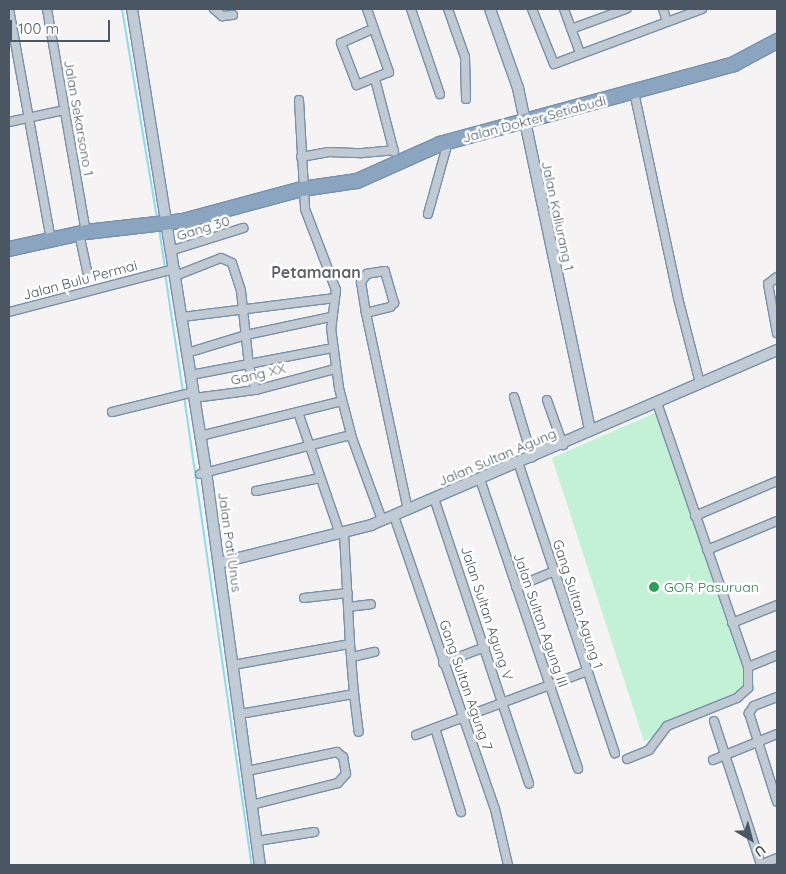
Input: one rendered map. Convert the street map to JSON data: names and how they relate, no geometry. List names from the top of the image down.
{
  "streets": {
    "highway": ["Jalan Dokter Setiabudi"],
    "main road": ["Jalan Kaliurang 1", "Jalan Sultan Agung", "Jalan Pati Unus"],
    "street": [
      "Jalan Sekarsono 1",
      "Gang 30",
      "Jalan Bulu Permai",
      "Gang XX",
      "Gang Sultan Agung 1",
      "Jalan Sultan Agung V",
      "Jalan Sultan Agung III",
      "Gang Sultan Agung 7"
    ]
  },
  "crossings": [
    ["Jalan Sekarsono 1", "Jalan Dokter Setiabudi"],
    ["Jalan Dokter Setiabudi", "Jalan Kaliurang 1"],
    ["Jalan Dokter Setiabudi", "Jalan Pati Unus"],
    ["Jalan Kaliurang 1", "Jalan Sultan Agung"],
    ["Gang 30", "Jalan Pati Unus"],
    ["Jalan Bulu Permai", "Jalan Pati Unus"],
    ["Gang XX", "Jalan Pati Unus"],
    ["Jalan Sultan Agung", "Jalan Pati Unus"],
    ["Jalan Sultan Agung", "Gang Sultan Agung 1"],
    ["Jalan Sultan Agung", "Jalan Sultan Agung V"],
    ["Jalan Sultan Agung", "Jalan Sultan Agung III"],
    ["Jalan Sultan Agung", "Gang Sultan Agung 7"]
  ],
  "districts": ["Petamanan"],
  "places": ["GOR Pasuruan"],
  "scale_bar": "100 m",
  "north": "bottom right"
}
